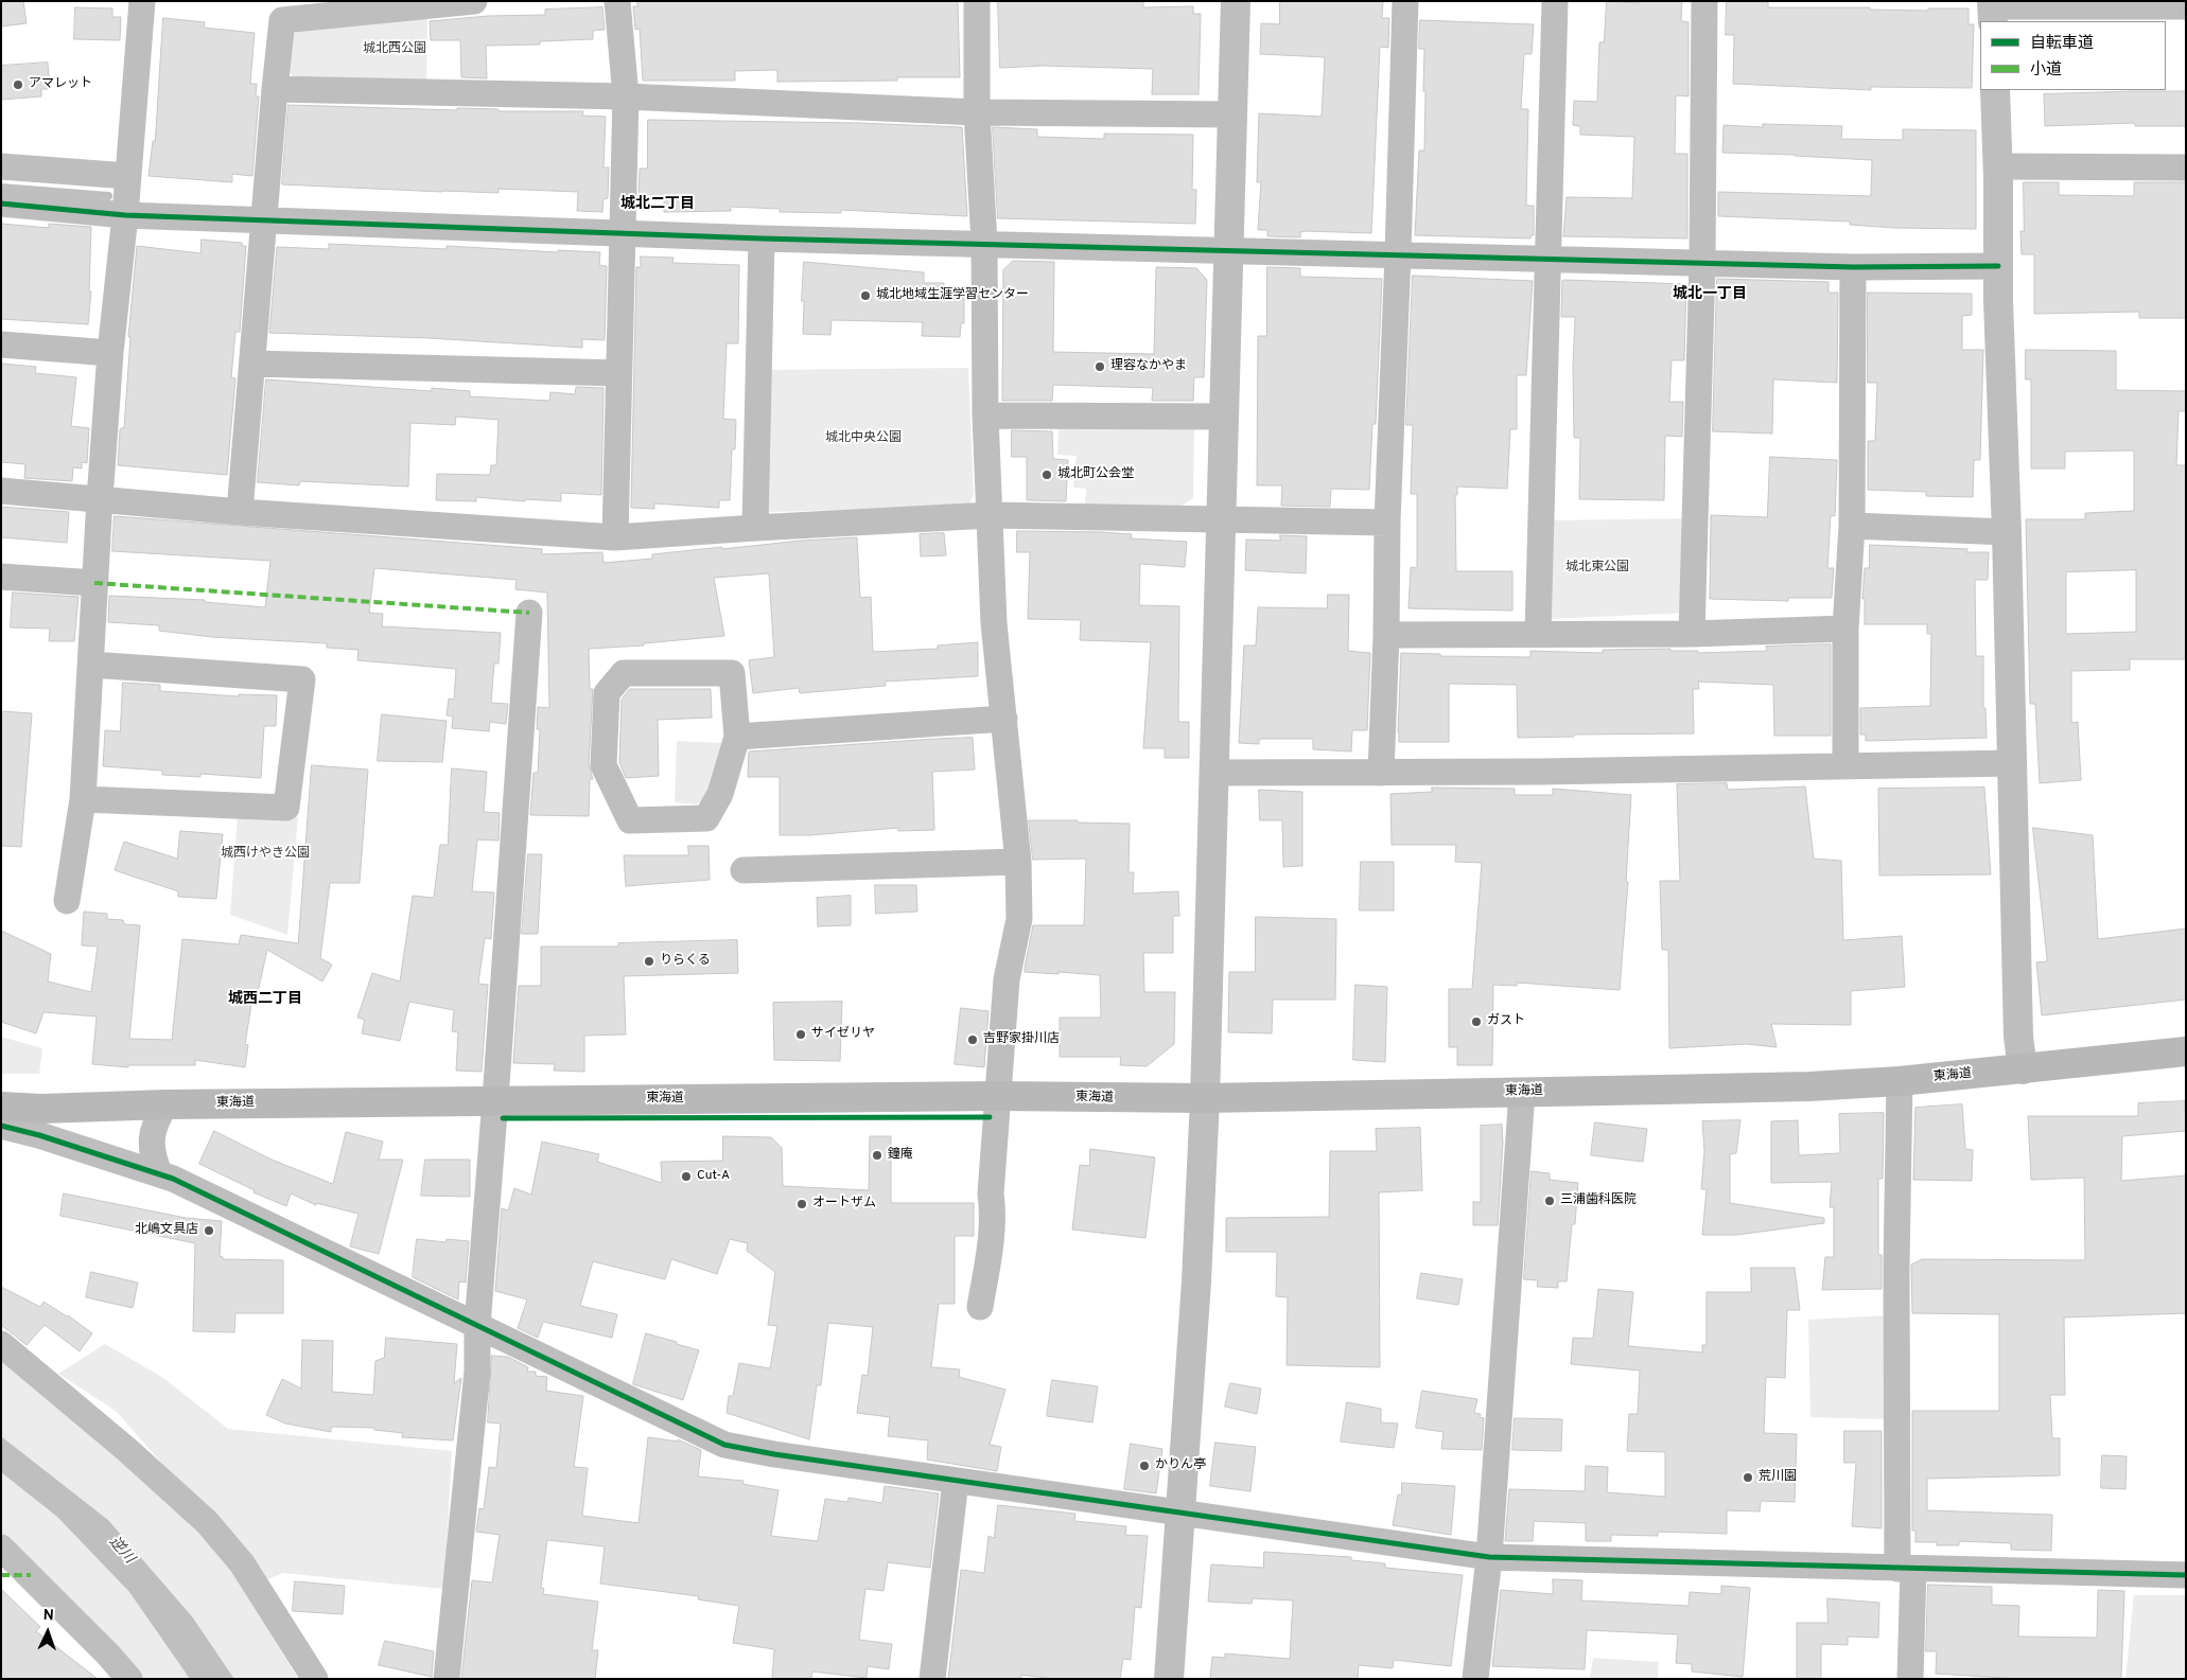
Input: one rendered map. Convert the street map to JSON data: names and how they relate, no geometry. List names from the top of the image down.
{
  "streets": {
    "main road": ["東海道"]
  },
  "districts": ["城北二丁目", "城北一丁目", "城西二丁目"],
  "water": ["逆川"],
  "parks": [
    "城北西公園",
    "城北中央公園",
    "城北東公園",
    "城西けやき公園"
  ],
  "places": [
    "アマレット",
    "城北地域生涯学習センター",
    "理容なかやま",
    "城北町公会堂",
    "りらくる",
    "ガスト",
    "サイゼリヤ",
    "吉野家掛川店",
    "鐘庵",
    "Cut-A",
    "三浦歯科医院",
    "オートザム",
    "北嶋文具店",
    "かりん亭",
    "荒川園"
  ],
  "legend": ["自転車道", "小道"],
  "north": "top"
}
